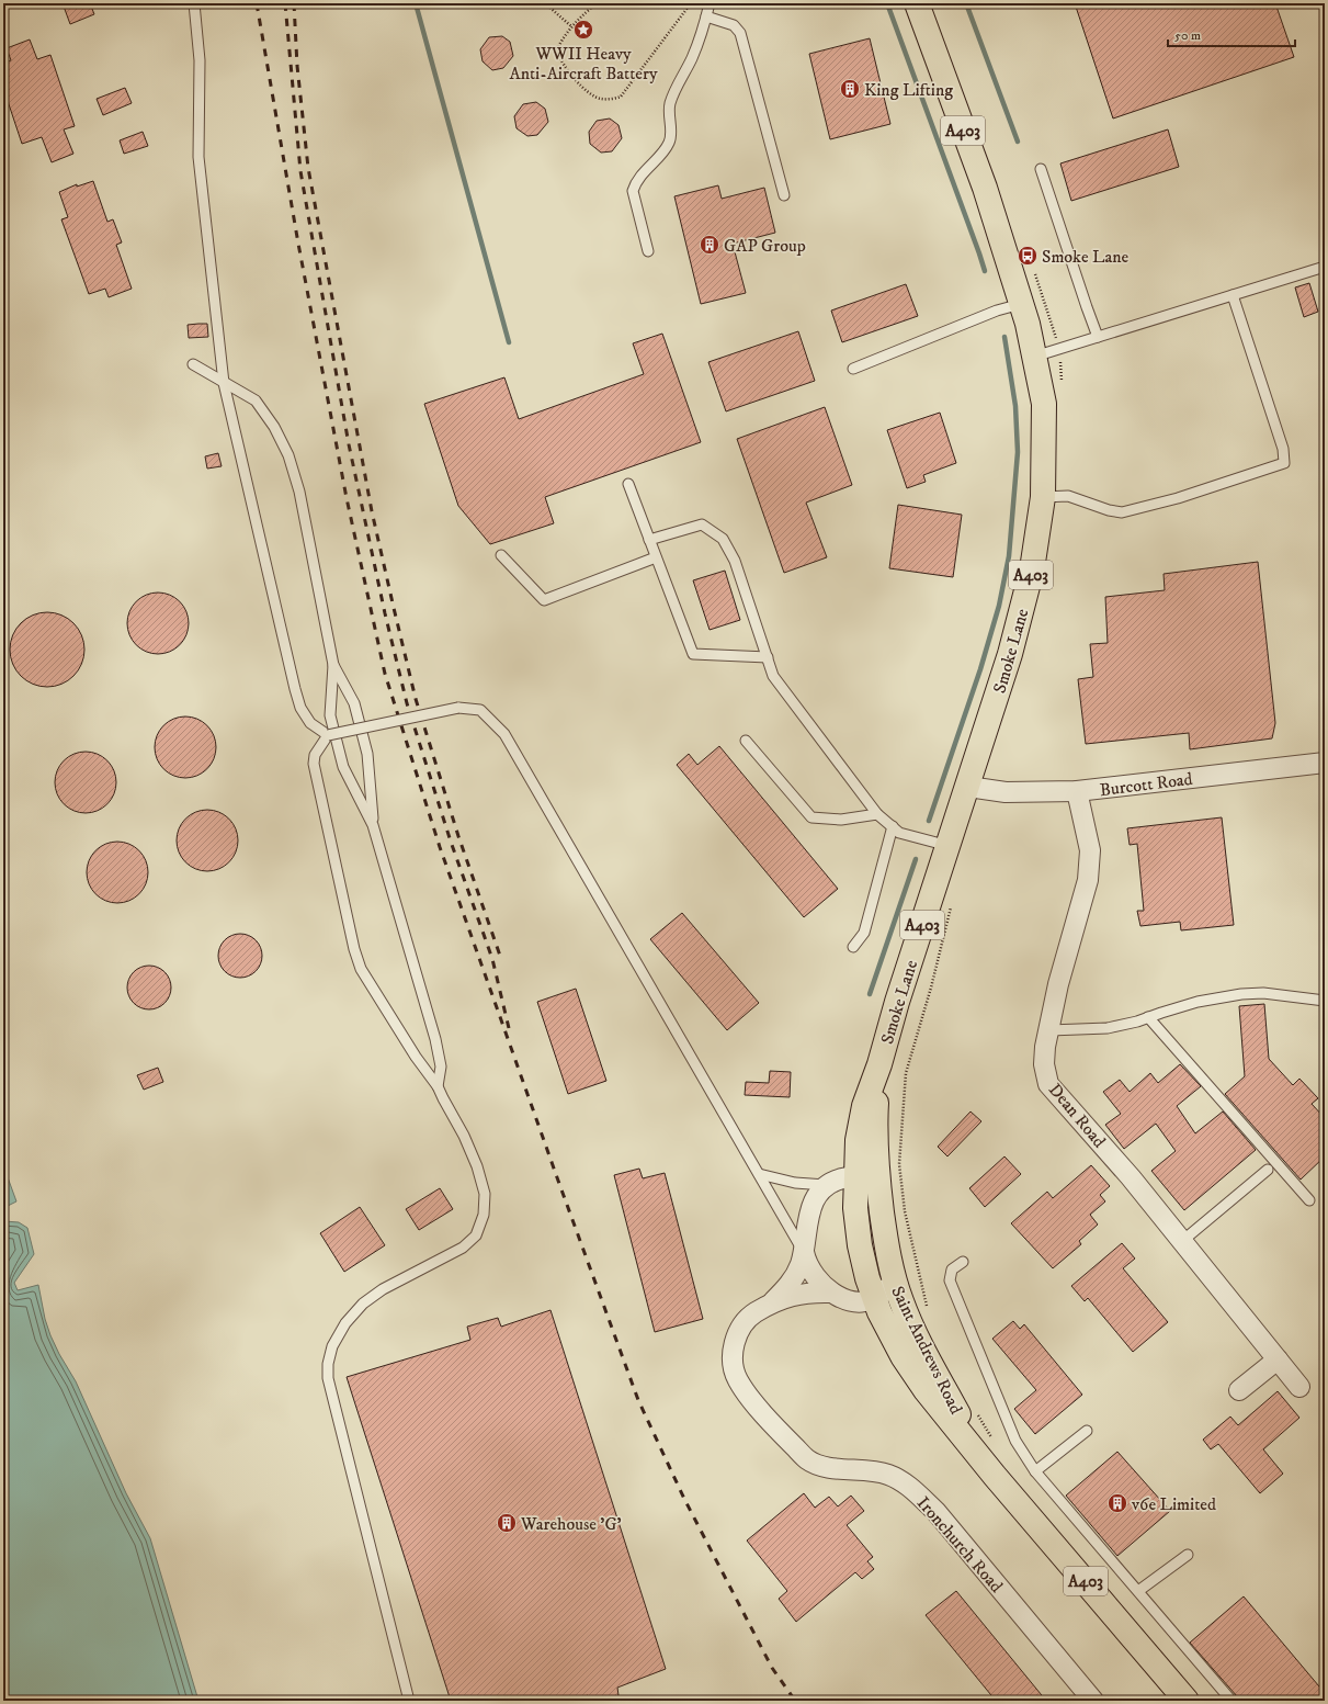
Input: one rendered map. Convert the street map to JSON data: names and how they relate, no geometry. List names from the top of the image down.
{
  "streets": {
    "highway": ["A403", "Smoke Lane", "Saint Andrews Road"],
    "street": ["Burcott Road", "Dean Road", "Ironchurch Road"]
  },
  "crossings": [
    ["Smoke Lane", "Burcott Road"],
    ["Smoke Lane", "Saint Andrews Road"],
    ["Burcott Road", "Dean Road"],
    ["Saint Andrews Road", "Ironchurch Road"]
  ],
  "places": {
    "place": ["WWII Heavy Anti-Aircraft Battery"],
    "building": [
      "King Lifting",
      "GAP Group",
      "v6e Limited",
      "Warehouse 'G'"
    ],
    "bus stop": ["Smoke Lane"]
  },
  "scale_bar": "50 m"
}
